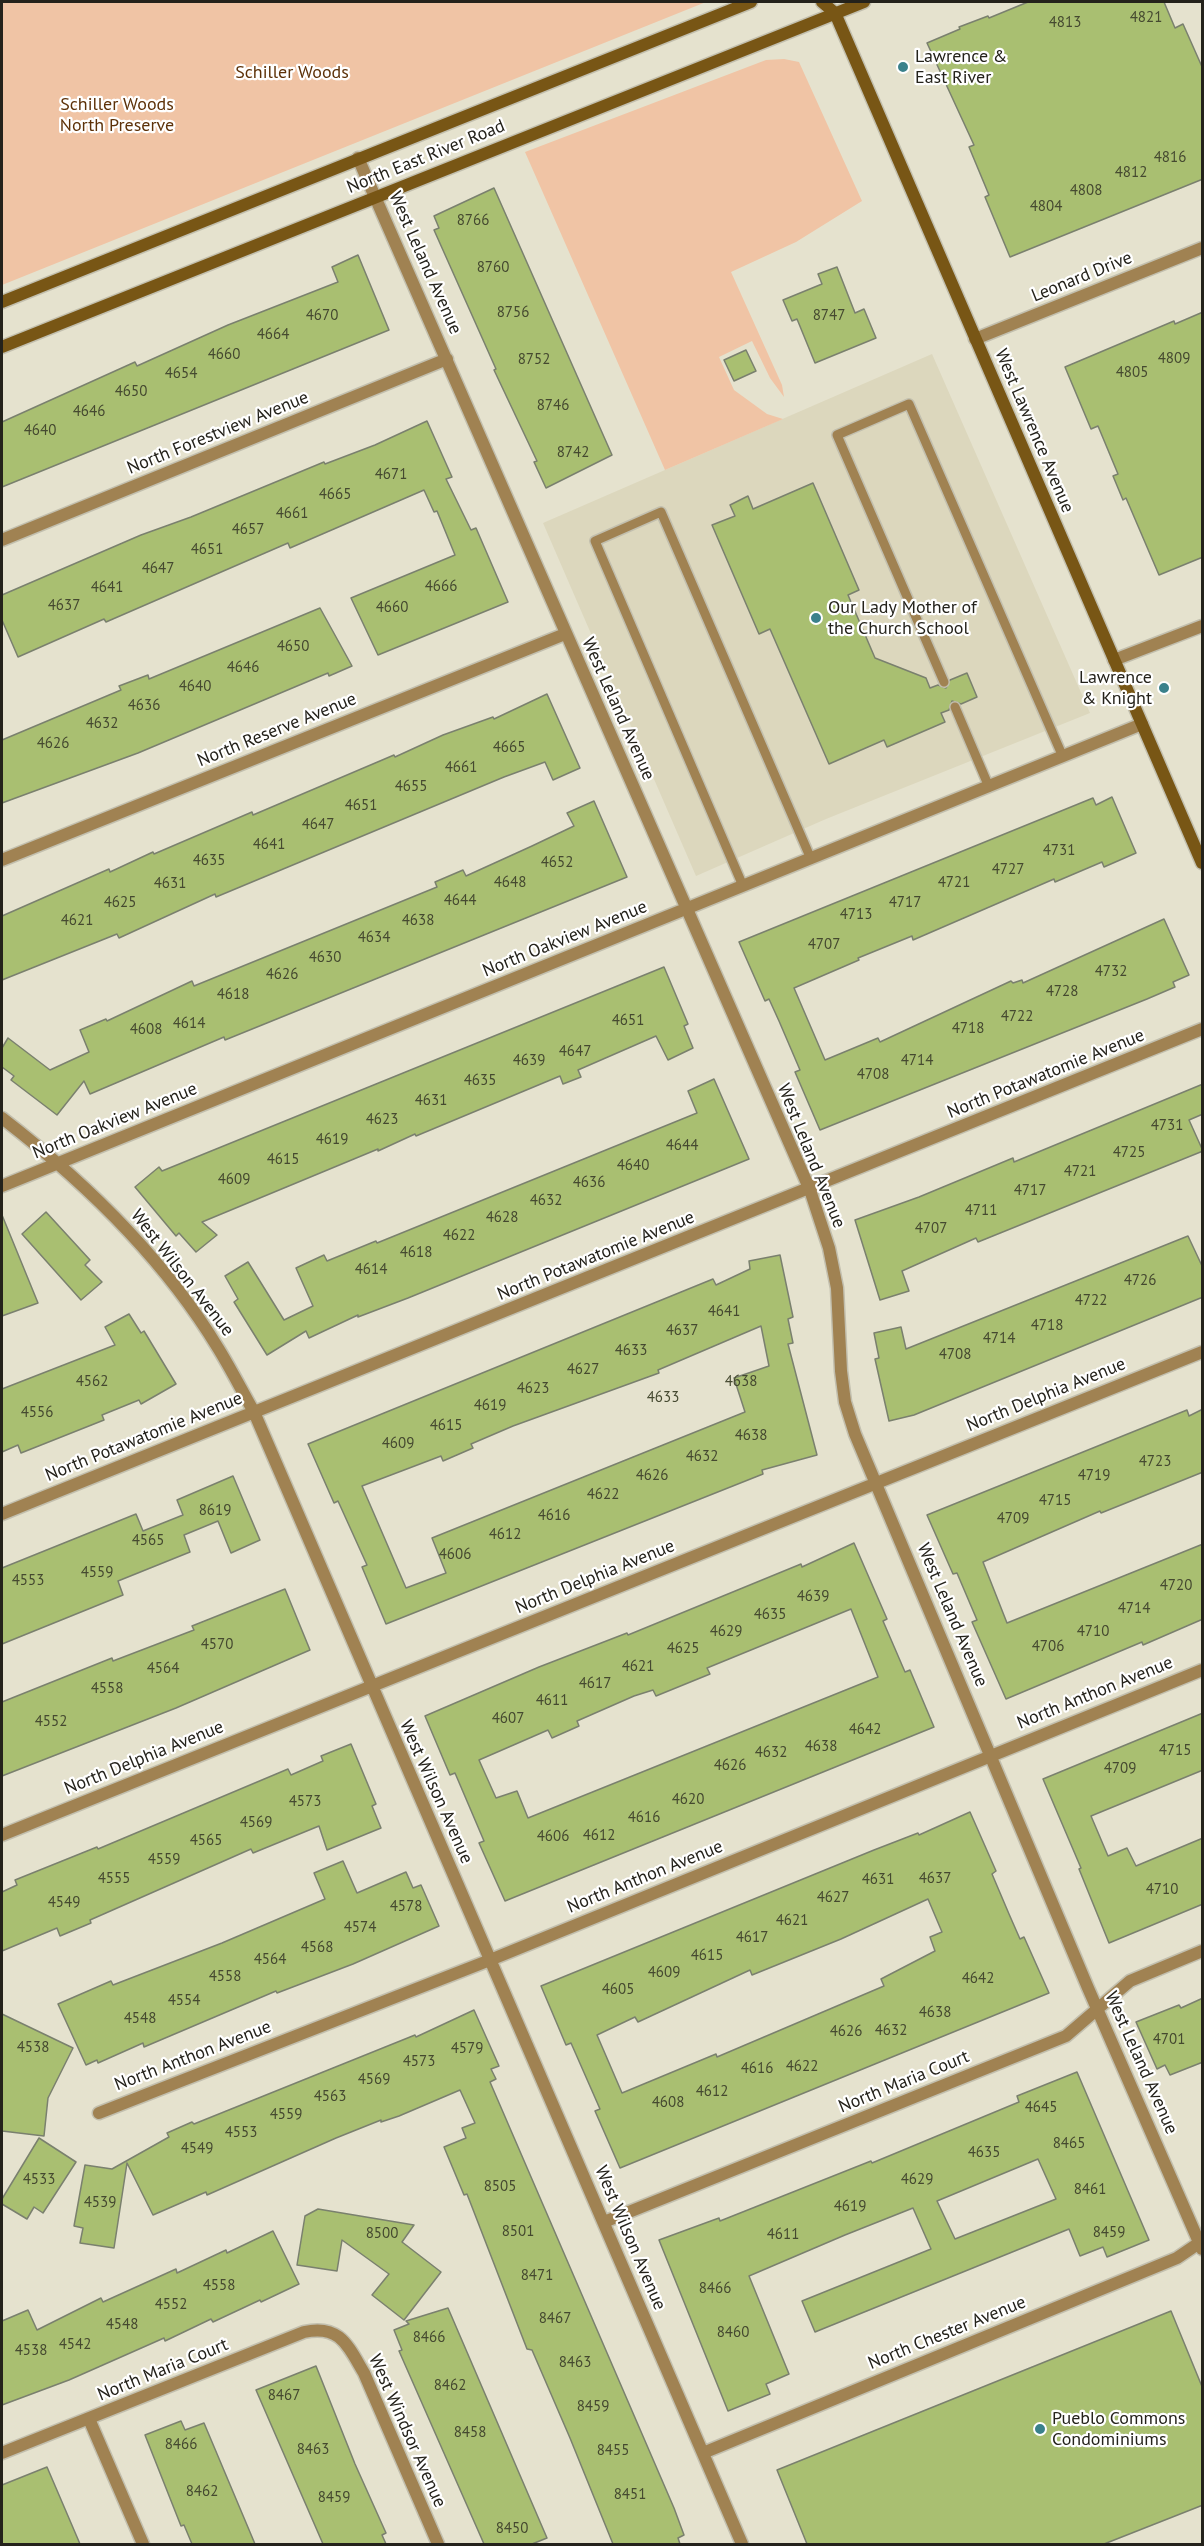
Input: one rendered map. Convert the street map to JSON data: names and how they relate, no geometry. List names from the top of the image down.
{
  "streets": {
    "main road": ["North East River Road", "West Lawrence Avenue"],
    "street": [
      "West Leland Avenue",
      "Leonard Drive",
      "North Forestview Avenue",
      "North Reserve Avenue",
      "North Oakview Avenue",
      "North Potawatomie Avenue",
      "West Wilson Avenue",
      "North Delphia Avenue",
      "North Anthon Avenue",
      "North Maria Court",
      "North Chester Avenue",
      "West Windsor Avenue"
    ]
  },
  "crossings": [
    ["North East River Road", "West Leland Avenue"],
    ["North East River Road", "West Lawrence Avenue"],
    ["West Leland Avenue", "North Forestview Avenue"],
    ["West Leland Avenue", "North Reserve Avenue"],
    ["West Leland Avenue", "North Oakview Avenue"],
    ["West Leland Avenue", "North Potawatomie Avenue"],
    ["West Leland Avenue", "North Delphia Avenue"],
    ["West Leland Avenue", "North Anthon Avenue"],
    ["West Leland Avenue", "North Maria Court"],
    ["West Leland Avenue", "North Chester Avenue"],
    ["Leonard Drive", "West Lawrence Avenue"],
    ["West Lawrence Avenue", "North Oakview Avenue"],
    ["North Oakview Avenue", "West Wilson Avenue"],
    ["North Potawatomie Avenue", "West Wilson Avenue"],
    ["West Wilson Avenue", "North Delphia Avenue"],
    ["West Wilson Avenue", "North Anthon Avenue"],
    ["West Wilson Avenue", "North Maria Court"],
    ["West Wilson Avenue", "North Chester Avenue"],
    ["North Maria Court", "West Windsor Avenue"]
  ],
  "parks": ["Schiller Woods", "Schiller Woods North Preserve"],
  "places": [
    "Lawrence & East River",
    "Our Lady Mother of the Church School",
    "Lawrence & Knight",
    "Pueblo Commons Condominiums"
  ],
  "house_numbers": [
    "4821",
    "4813",
    "4816",
    "4812",
    "4808",
    "4804",
    "8766",
    "8760",
    "8756",
    "4670",
    "8747",
    "4664",
    "4660",
    "4809",
    "8752",
    "4805",
    "4654",
    "4650",
    "8746",
    "4646",
    "4640",
    "8742",
    "4671",
    "4665",
    "4661",
    "4657",
    "4651",
    "4647",
    "4666",
    "4641",
    "4637",
    "4660",
    "4650",
    "4646",
    "4640",
    "4636",
    "4632",
    "4626",
    "4665",
    "4661",
    "4655",
    "4651",
    "4647",
    "4641",
    "4731",
    "4635",
    "4652",
    "4727",
    "4648",
    "4721",
    "4631",
    "4644",
    "4625",
    "4717",
    "4713",
    "4621",
    "4638",
    "4634",
    "4707",
    "4630",
    "4732",
    "4626",
    "4728",
    "4618",
    "4722",
    "4651",
    "4614",
    "4718",
    "4608",
    "4647",
    "4639",
    "4714",
    "4708",
    "4635",
    "4631",
    "4623",
    "4731",
    "4619",
    "4644",
    "4725",
    "4615",
    "4640",
    "4721",
    "4609",
    "4636",
    "4717",
    "4632",
    "4711",
    "4628",
    "4707",
    "4622",
    "4618",
    "4614",
    "4726",
    "4722",
    "4641",
    "4718",
    "4637",
    "4714",
    "4633",
    "4708",
    "4627",
    "4562",
    "4638",
    "4623",
    "4633",
    "4619",
    "4556",
    "4615",
    "4638",
    "4609",
    "4632",
    "4723",
    "4626",
    "4719",
    "4622",
    "4715",
    "8619",
    "4616",
    "4709",
    "4612",
    "4565",
    "4606",
    "4559",
    "4553",
    "4720",
    "4639",
    "4714",
    "4635",
    "4629",
    "4710",
    "4570",
    "4706",
    "4625",
    "4621",
    "4564",
    "4617",
    "4558",
    "4611",
    "4607",
    "4552",
    "4642",
    "4638",
    "4715",
    "4632",
    "4626",
    "4709",
    "4620",
    "4573",
    "4616",
    "4569",
    "4612",
    "4606",
    "4565",
    "4559",
    "4555",
    "4637",
    "4631",
    "4710",
    "4627",
    "4549",
    "4578",
    "4621",
    "4574",
    "4617",
    "4568",
    "4615",
    "4564",
    "4609",
    "4558",
    "4642",
    "4605",
    "4554",
    "4638",
    "4548",
    "4632",
    "4626",
    "4701",
    "4538",
    "4579",
    "4573",
    "4622",
    "4616",
    "4569",
    "4612",
    "4563",
    "4608",
    "4645",
    "4559",
    "4553",
    "8465",
    "4549",
    "4635",
    "4533",
    "4629",
    "8505",
    "8461",
    "4539",
    "4619",
    "8501",
    "8459",
    "8500",
    "4611",
    "8471",
    "4558",
    "8466",
    "4552",
    "8467",
    "4548",
    "8460",
    "8466",
    "4542",
    "4538",
    "8463",
    "8462",
    "8467",
    "8459",
    "8458",
    "8466",
    "8463",
    "8455",
    "8462",
    "8451",
    "8459",
    "8450"
  ]
}
